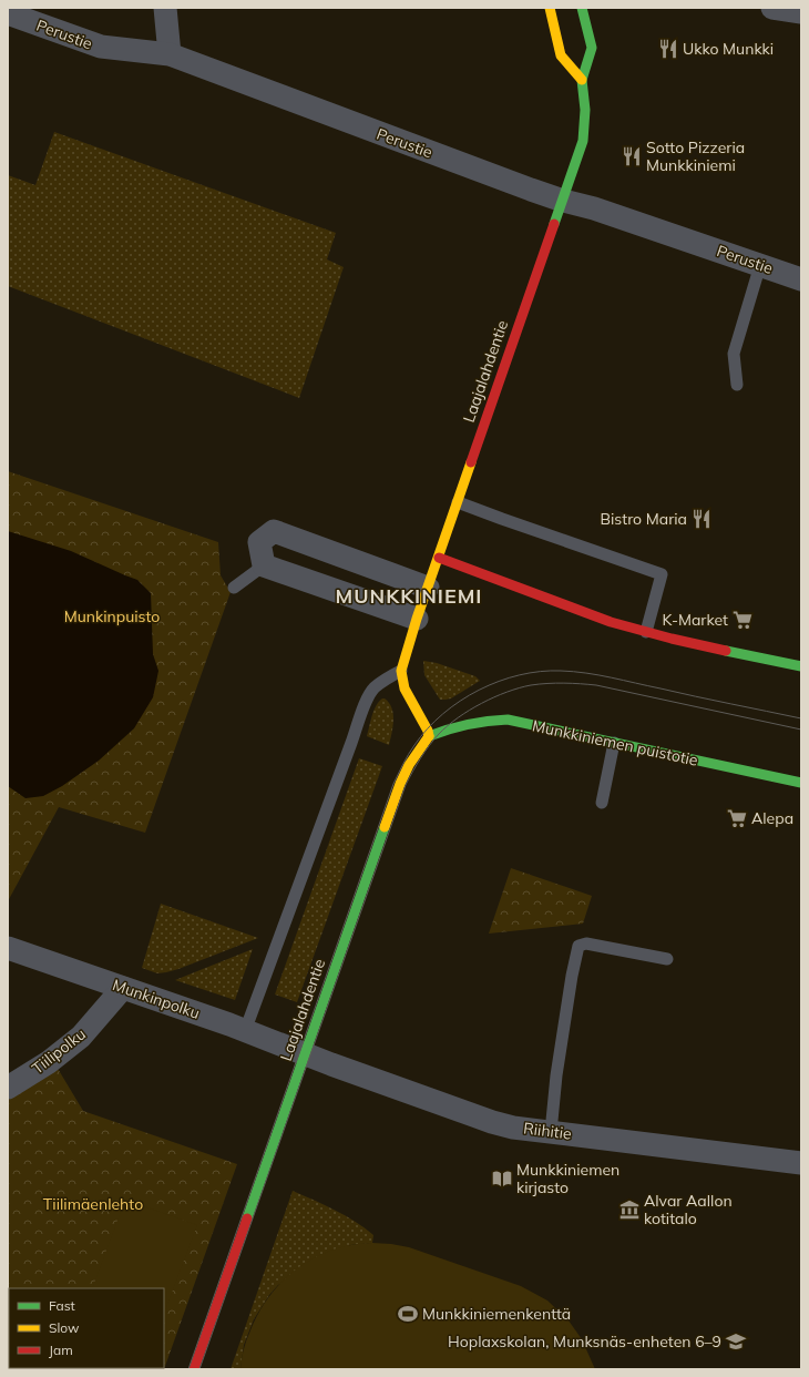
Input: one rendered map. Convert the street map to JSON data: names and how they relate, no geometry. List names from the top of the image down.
{
  "streets": {
    "street": [
      "Perustie",
      "Laajalahdentie",
      "Munkkiniemen puistotie",
      "Munkinpolku",
      "Tiilipolku",
      "Riihitie"
    ]
  },
  "crossings": [
    ["Perustie", "Laajalahdentie"],
    ["Laajalahdentie", "Munkkiniemen puistotie"],
    ["Laajalahdentie", "Munkinpolku"],
    ["Laajalahdentie", "Riihitie"],
    ["Munkinpolku", "Tiilipolku"],
    ["Munkinpolku", "Riihitie"]
  ],
  "districts": ["MUNKKINIEMI"],
  "parks": ["Munkinpuisto", "Tiilimäenlehto"],
  "places": {
    "restaurant": ["Ukko Munkki", "Sotto Pizzeria Munkkiniemi", "Bistro Maria"],
    "supermarket": ["K-Market", "Alepa"],
    "library": ["Munkkiniemen kirjasto"],
    "museum": ["Alvar Aallon kotitalo"],
    "sports": ["Munkkiniemenkenttä"],
    "school or university": ["Hoplaxskolan, Munksnäs-enheten 6–9"]
  },
  "legend": ["Fast", "Slow", "Jam"]
}
